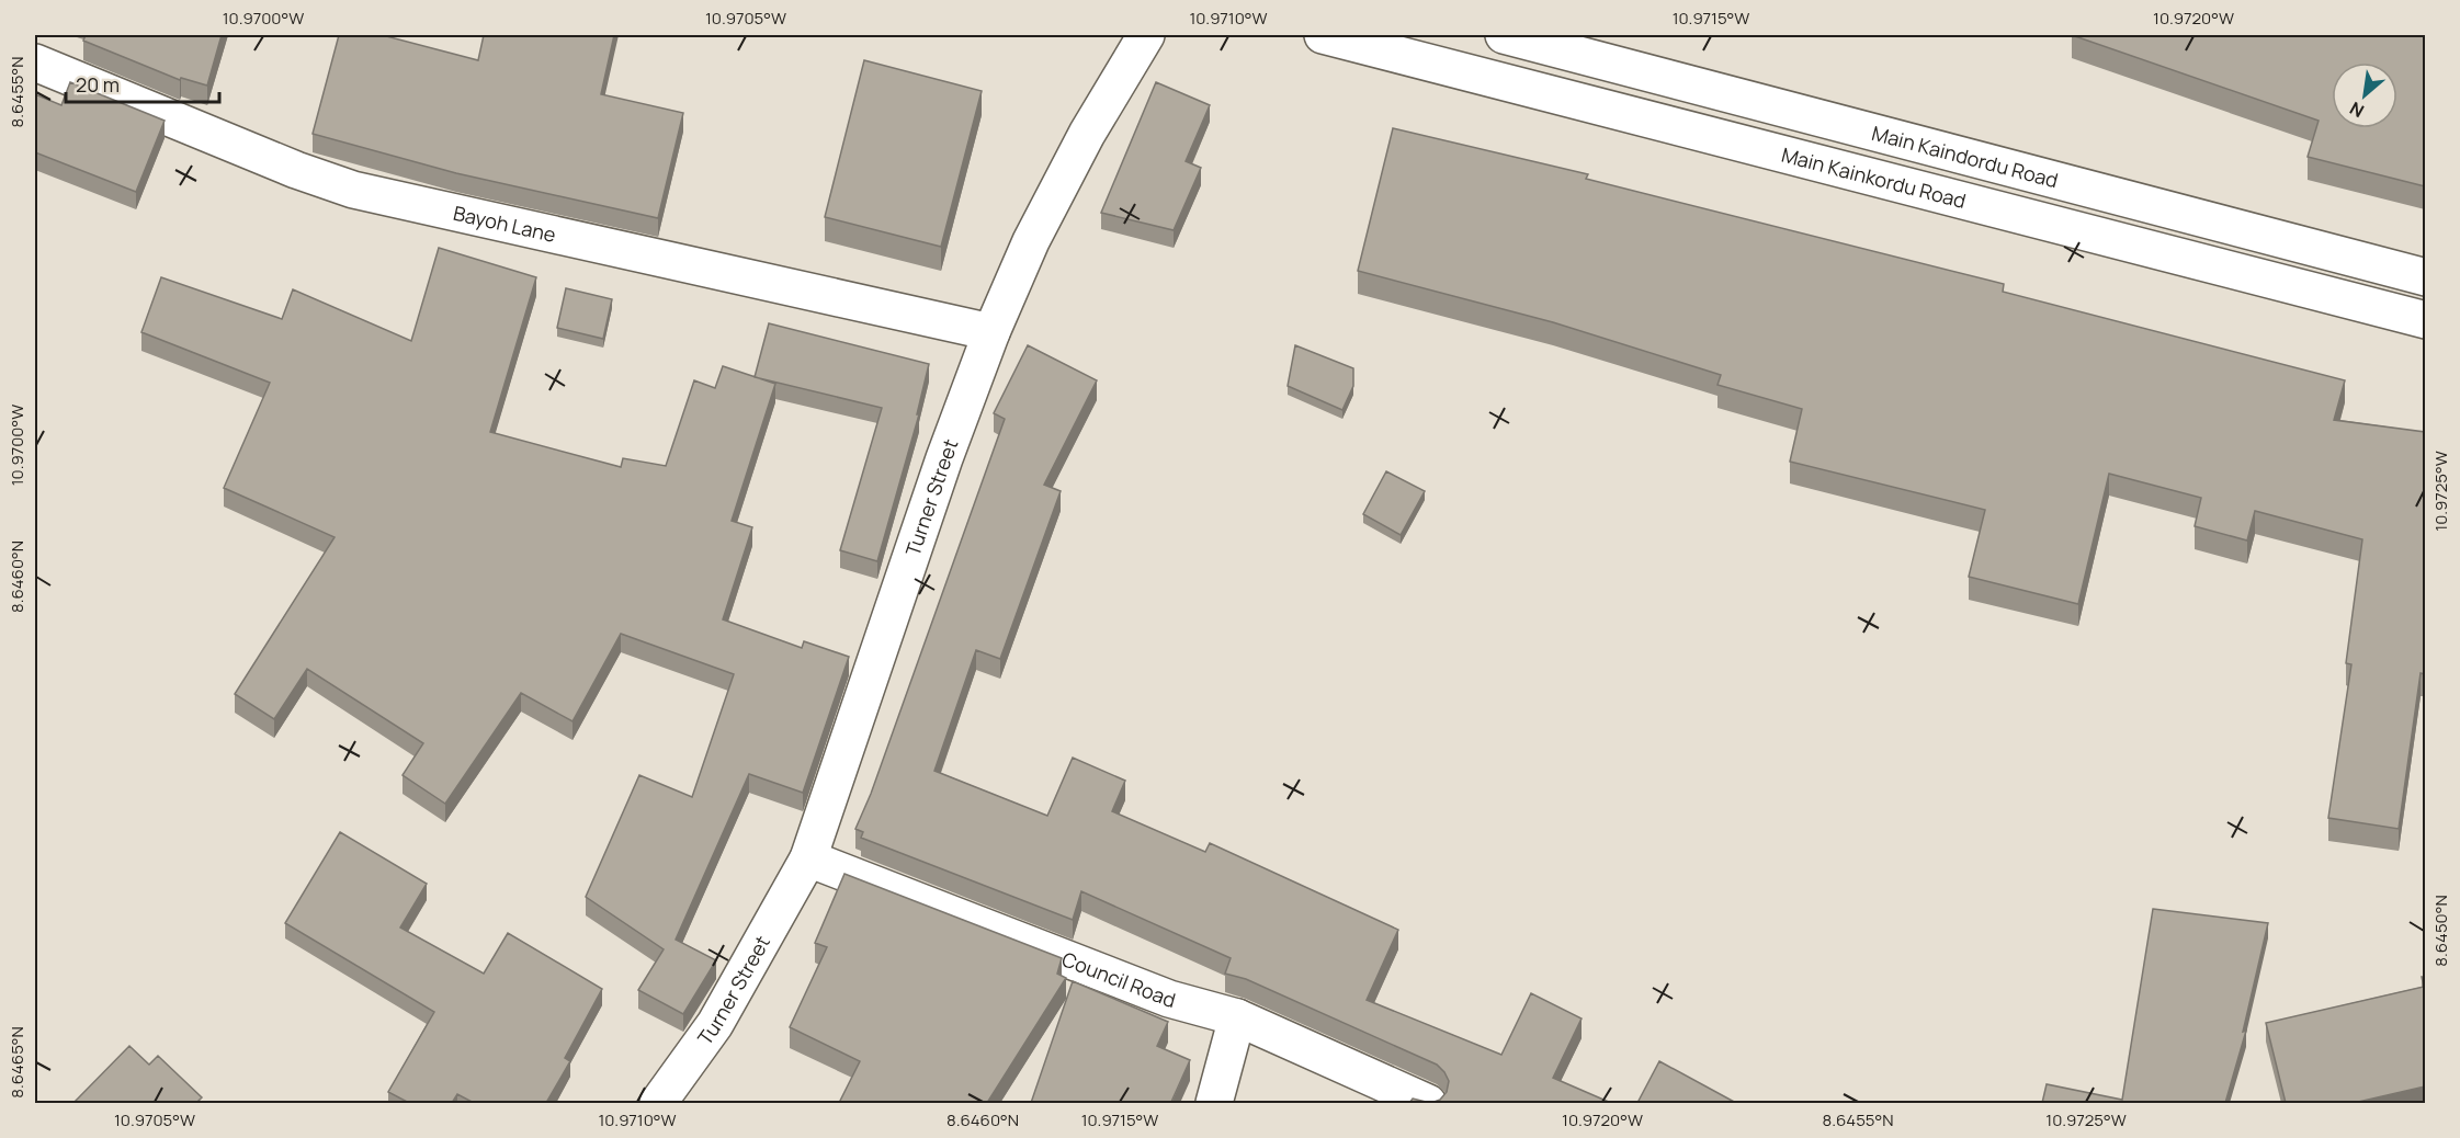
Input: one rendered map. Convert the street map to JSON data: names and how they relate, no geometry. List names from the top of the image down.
{
  "streets": {
    "street": [
      "Main Kaindordu Road",
      "Main Kainkordu Road",
      "Bayoh Lane",
      "Turner Street",
      "Council Road"
    ]
  },
  "crossings": [
    ["Bayoh Lane", "Turner Street"],
    ["Turner Street", "Council Road"]
  ],
  "scale_bar": "20 m",
  "north": "bottom left",
  "coordinates": [
    "10.9700°W",
    "10.9705°W",
    "10.9710°W",
    "10.9715°W",
    "10.9720°W",
    "8.6455°N",
    "10.9725°W",
    "8.6460°N",
    "8.6450°N",
    "8.6465°N"
  ]
}
